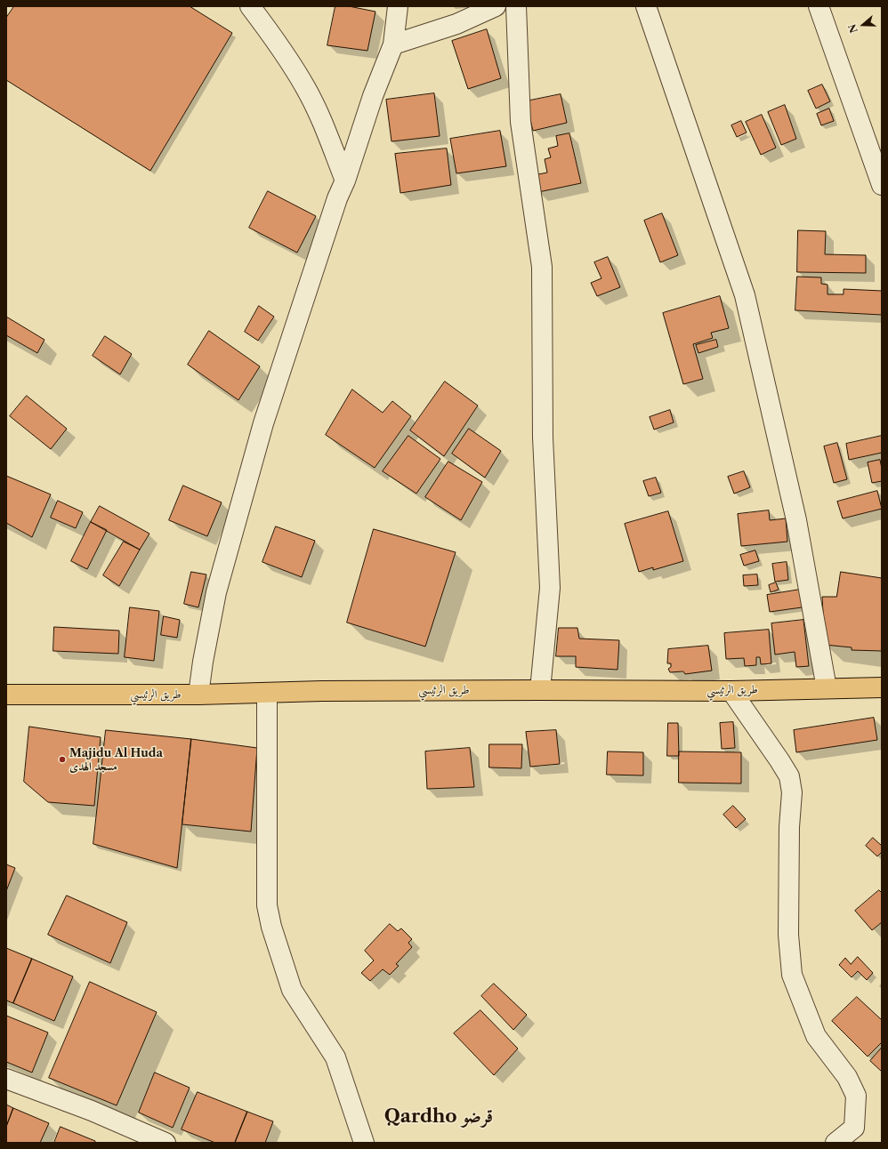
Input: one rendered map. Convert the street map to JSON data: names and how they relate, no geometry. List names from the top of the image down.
{
  "streets": {
    "main road": ["طريق الرئيسي"]
  },
  "districts": ["Qardho قرضو"],
  "places": ["Majidu Al Huda مسجد الهدى"],
  "north": "left"
}
